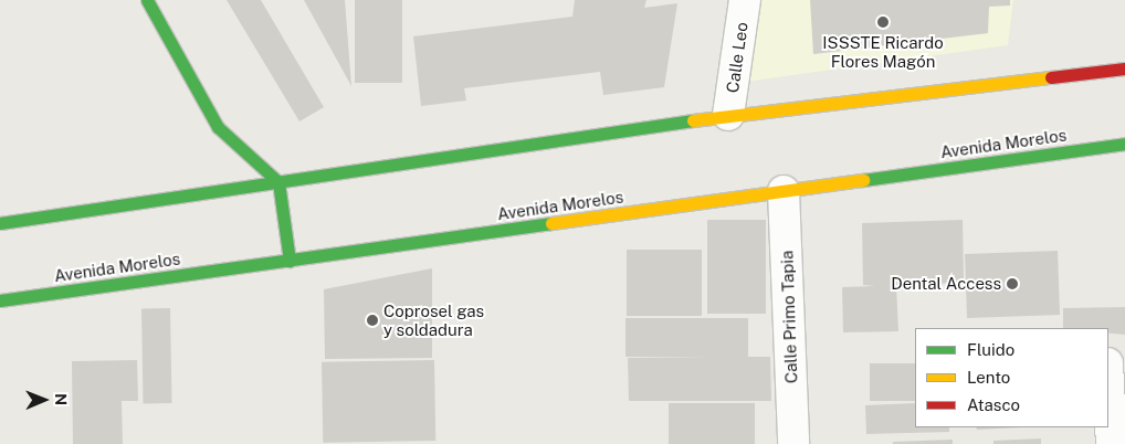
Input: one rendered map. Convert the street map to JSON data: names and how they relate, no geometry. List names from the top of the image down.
{
  "streets": {
    "main road": ["Avenida Morelos"],
    "street": ["Calle Leo", "Calle Primo Tapia"]
  },
  "crossings": [
    ["Avenida Morelos", "Calle Primo Tapia"]
  ],
  "places": ["ISSSTE Ricardo Flores Magón", "Dental Access", "Coprosel gas y soldadura"],
  "legend": ["Fluido", "Lento", "Atasco"],
  "north": "right"
}
